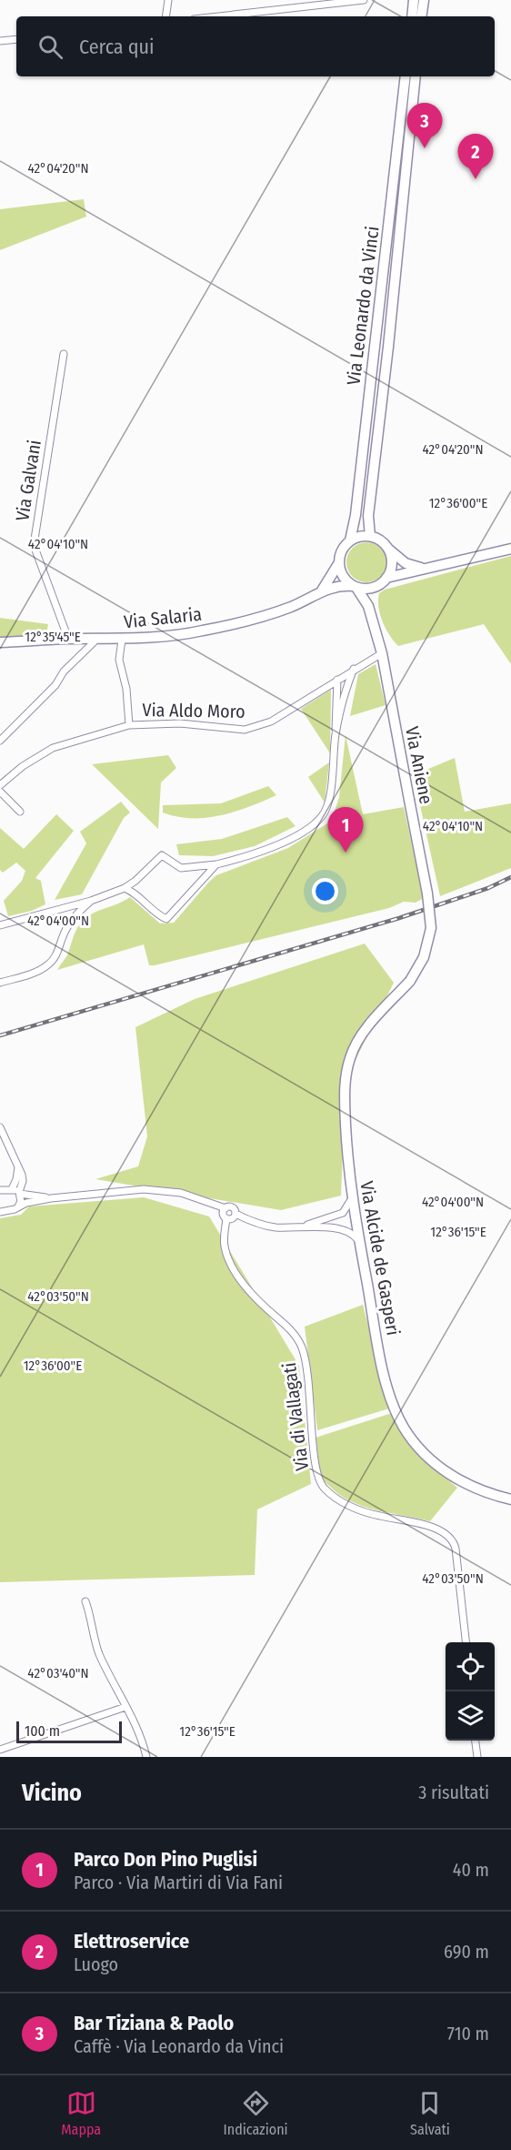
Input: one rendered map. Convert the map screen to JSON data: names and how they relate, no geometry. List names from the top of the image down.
{
  "streets": {
    "main road": [
      "Via Leonardo da Vinci",
      "Via Salaria",
      "Via Aniene",
      "Via Alcide de Gasperi"
    ],
    "street": ["Via Galvani", "Via Aldo Moro", "Via di Vallagati"]
  },
  "crossings": [
    ["Via Leonardo da Vinci", "Via Salaria"],
    ["Via Leonardo da Vinci", "Via Aniene"],
    ["Via Galvani", "Via Salaria"],
    ["Via Salaria", "Via Aniene"],
    ["Via Aldo Moro", "Via Aniene"],
    ["Via Aniene", "Via Alcide de Gasperi"]
  ],
  "scale_bar": "100 m",
  "page": {
    "search": "Cerca qui",
    "pins": ["3", "2", "1"],
    "scale": "100 m",
    "heading": ["Vicino", "3 risultati"],
    "list": [
      {
        "mark": "1",
        "name": "Parco Don Pino Puglisi",
        "note": "Parco · Via Martiri di Via Fani",
        "value": "40 m"
      },
      {
        "mark": "2",
        "name": "Elettroservice",
        "note": "Luogo",
        "value": "690 m"
      },
      {
        "mark": "3",
        "name": "Bar Tiziana & Paolo",
        "note": "Caffè · Via Leonardo da Vinci",
        "value": "710 m"
      }
    ],
    "nav": ["Mappa", "Indicazioni", "Salvati"]
  },
  "coordinates": [
    "42°04'20\"N",
    "12°36'00\"E",
    "42°04'10\"N",
    "12°35'45\"E",
    "42°04'00\"N",
    "12°36'15\"E",
    "42°03'50\"N",
    "42°03'40\"N"
  ]
}
